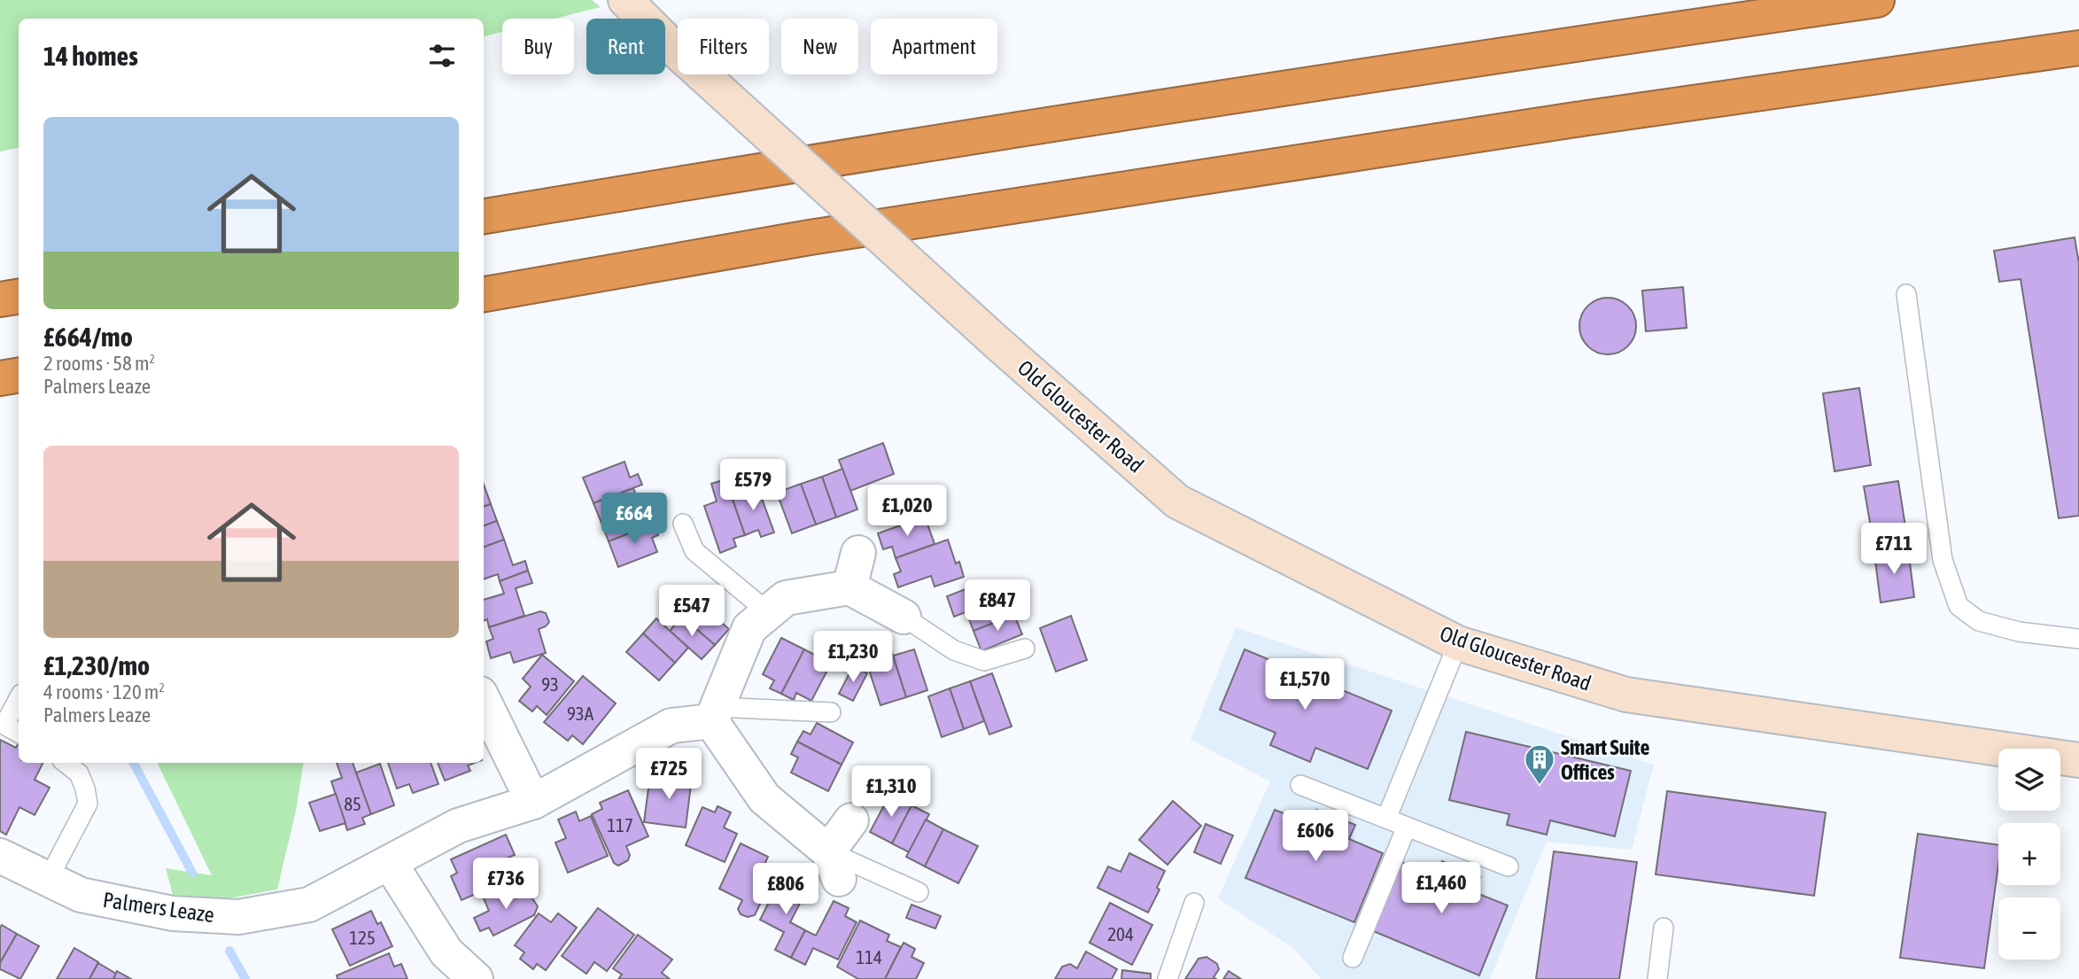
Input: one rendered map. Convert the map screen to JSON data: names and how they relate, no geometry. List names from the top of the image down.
{
  "streets": {
    "main road": ["Old Gloucester Road"],
    "street": ["Palmers Leaze"]
  },
  "places": {
    "building": ["Smart Suite Offices"]
  },
  "house_numbers": [
    "93",
    "93A",
    "85",
    "117",
    "204",
    "125",
    "114"
  ],
  "page": {
    "chip": [
      "Buy",
      "Rent",
      "Filters",
      "New",
      "Apartment"
    ],
    "heading": "14 homes",
    "list": [
      {
        "name": "£664/mo",
        "note": "2 rooms · 58 m² · Palmers Leaze"
      },
      {
        "name": "£1,230/mo",
        "note": "4 rooms · 120 m² · Palmers Leaze"
      }
    ],
    "price": [
      "£579",
      "£1,020",
      "£664",
      "£711",
      "£847",
      "£547",
      "£1,230",
      "£1,570",
      "£725",
      "£1,310",
      "£606",
      "£736",
      "£1,460",
      "£806"
    ],
    "map_buttons": ["+", "−"]
  }
}
